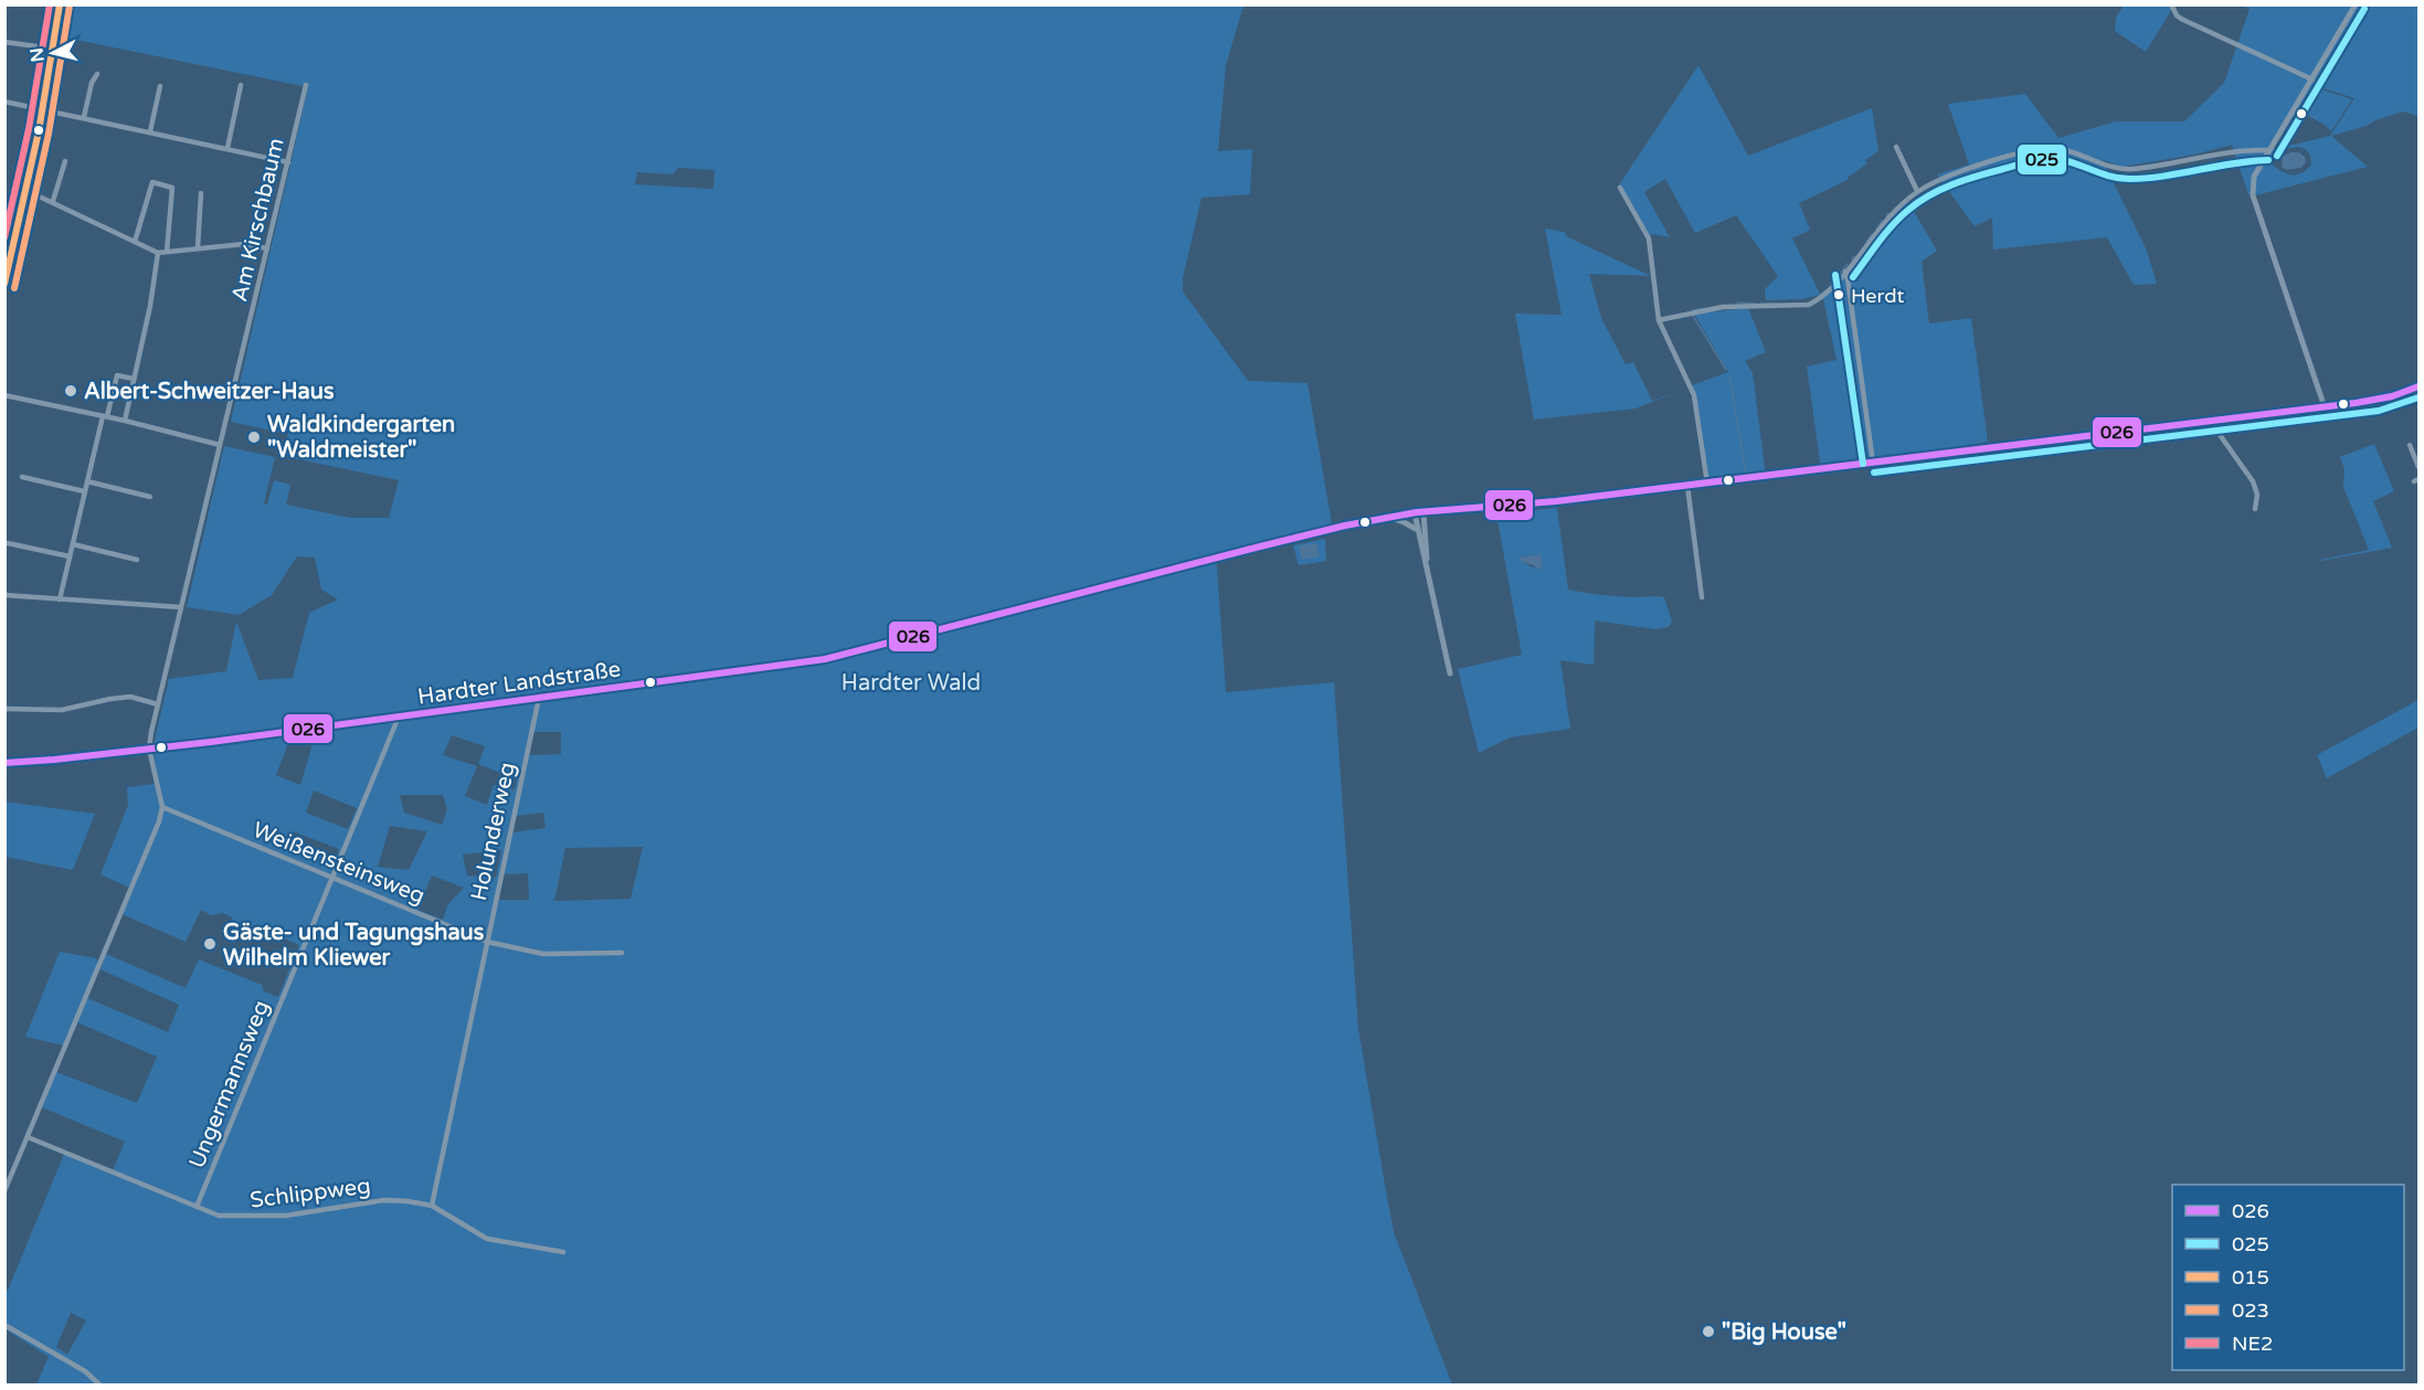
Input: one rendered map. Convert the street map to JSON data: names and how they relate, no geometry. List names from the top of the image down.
{
  "streets": {
    "main road": ["Hardter Landstraße"],
    "street": [
      "Am Kirschbaum",
      "Holunderweg",
      "Weißensteinsweg",
      "Ungermannsweg",
      "Schlippweg"
    ]
  },
  "crossings": [
    ["Am Kirschbaum", "Hardter Landstraße"],
    ["Am Kirschbaum", "Weißensteinsweg"],
    ["Hardter Landstraße", "Holunderweg"],
    ["Hardter Landstraße", "Ungermannsweg"],
    ["Holunderweg", "Weißensteinsweg"],
    ["Holunderweg", "Schlippweg"],
    ["Weißensteinsweg", "Ungermannsweg"],
    ["Ungermannsweg", "Schlippweg"]
  ],
  "parks": ["Hardter Wald"],
  "places": [
    "Herdt",
    "Albert-Schweitzer-Haus",
    "Waldkindergarten \"Waldmeister\"",
    "Gäste- und Tagungshaus Wilhelm Kliewer",
    "\"Big House\""
  ],
  "lines": [
    "transit line 015",
    "transit line NE2",
    "transit line 023",
    "transit line 025",
    "transit line 026"
  ],
  "legend": [
    "026",
    "025",
    "015",
    "023",
    "NE2"
  ],
  "north": "left"
}
